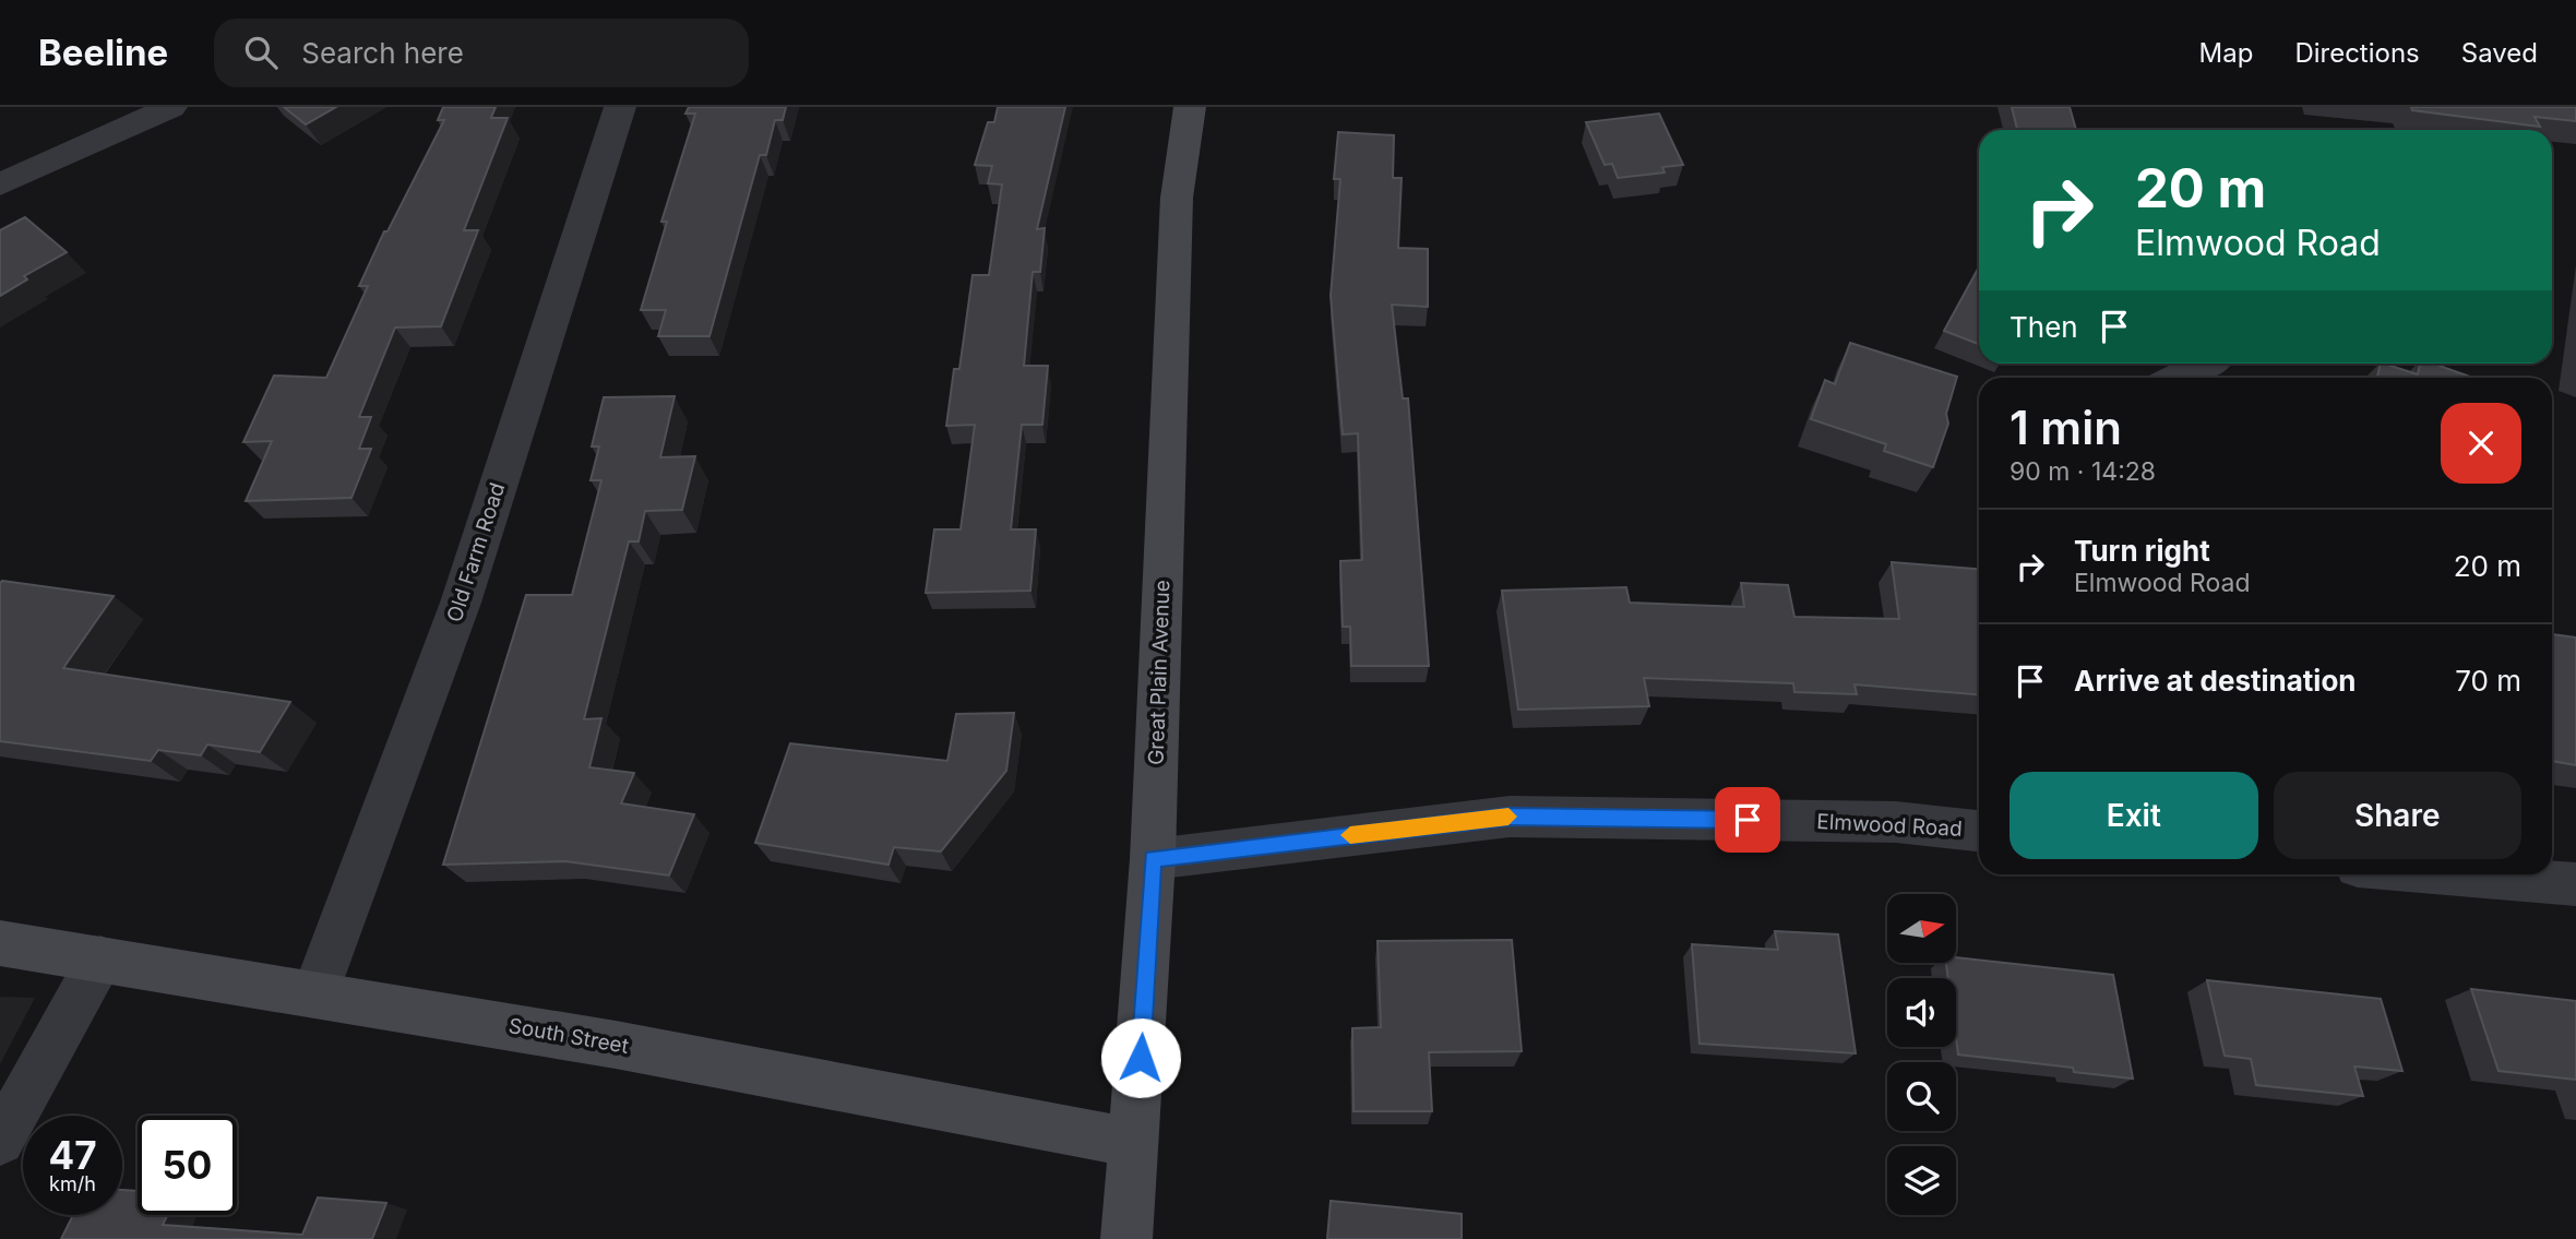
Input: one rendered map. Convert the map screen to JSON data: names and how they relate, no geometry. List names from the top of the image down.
{
  "streets": {
    "main road": ["Great Plain Avenue", "South Street"],
    "street": ["Old Farm Road", "Elmwood Road"]
  },
  "crossings": [
    ["Old Farm Road", "South Street"],
    ["Great Plain Avenue", "Elmwood Road"],
    ["Great Plain Avenue", "South Street"]
  ],
  "north": "right",
  "page": {
    "header": "Beeline",
    "search": "Search here",
    "nav": ["Map", "Directions", "Saved"],
    "turn": ["20 m", "Elmwood Road"],
    "then": "Then",
    "heading": ["1 min", "90 m · 14:28"],
    "list": [
      {
        "name": "Turn right",
        "note": "Elmwood Road",
        "value": "20 m"
      },
      {
        "name": "Arrive at destination",
        "value": "70 m"
      }
    ],
    "buttons": ["Exit", "Share"],
    "speed": "47 km/h",
    "limit": "50"
  }
}
